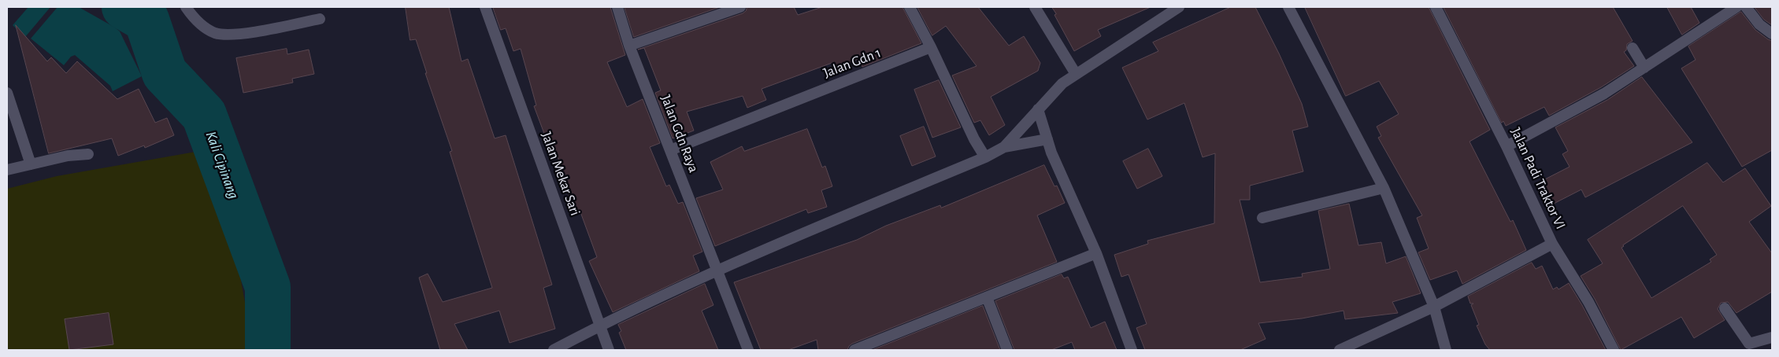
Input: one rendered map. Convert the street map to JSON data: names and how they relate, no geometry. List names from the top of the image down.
{
  "streets": {
    "street": [
      "Jalan Gdn 1",
      "Jalan Gdn Raya",
      "Jalan Mekar Sari",
      "Jalan Padi Traktor VI"
    ]
  },
  "crossings": [
    ["Jalan Gdn 1", "Jalan Gdn Raya"]
  ],
  "water": ["Kali Cipinang"]
}
